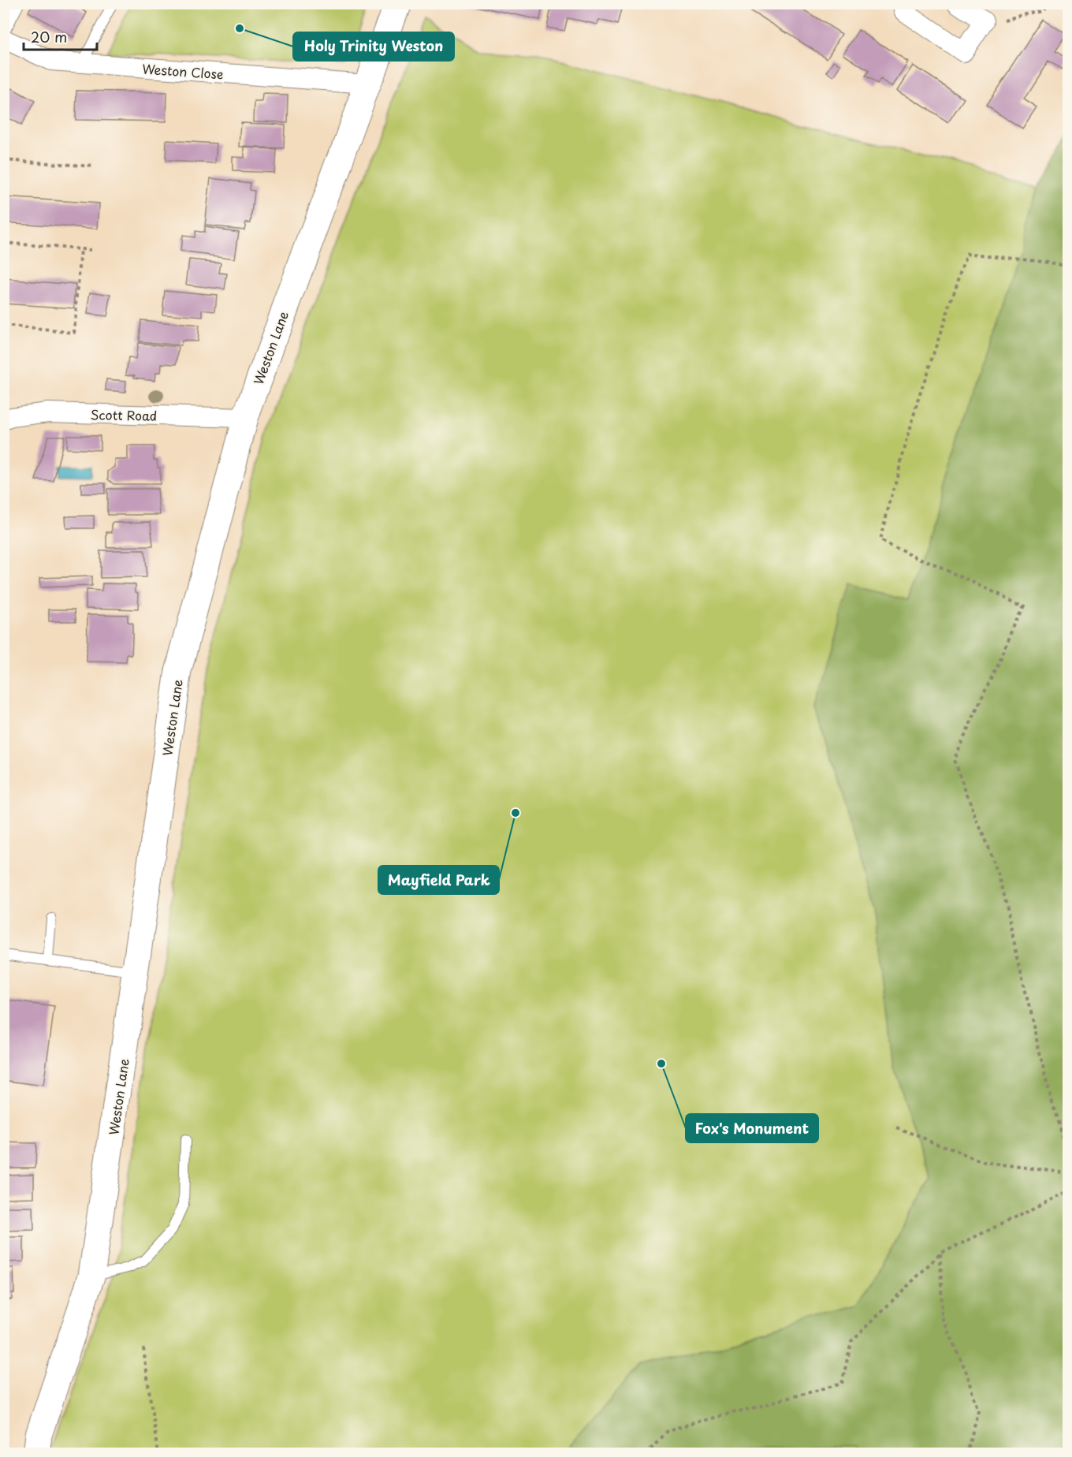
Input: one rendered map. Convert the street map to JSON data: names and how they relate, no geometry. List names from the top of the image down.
{
  "streets": {
    "street": ["Weston Close", "Weston Lane", "Scott Road"]
  },
  "crossings": [
    ["Weston Close", "Weston Lane"],
    ["Weston Lane", "Scott Road"]
  ],
  "places": ["Holy Trinity Weston", "Mayfield Park", "Fox's Monument"],
  "scale_bar": "20 m"
}
